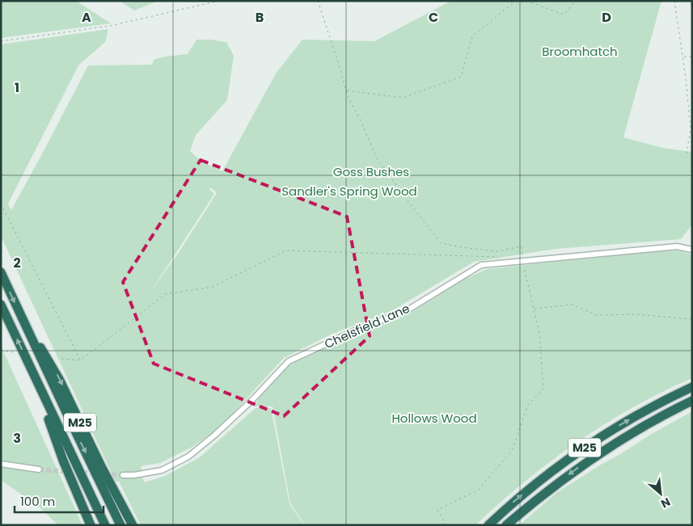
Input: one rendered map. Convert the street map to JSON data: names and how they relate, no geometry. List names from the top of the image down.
{
  "streets": {
    "highway": ["M25"],
    "street": ["Chelsfield Lane"]
  },
  "parks": [
    "Broomhatch",
    "Goss Bushes",
    "Sandler's Spring Wood",
    "Hollows Wood"
  ],
  "scale_bar": "100 m",
  "north": "bottom right",
  "grid": {
    "columns": [
      "A",
      "B",
      "C",
      "D"
    ],
    "rows": ["1", "2", "3"]
  }
}
